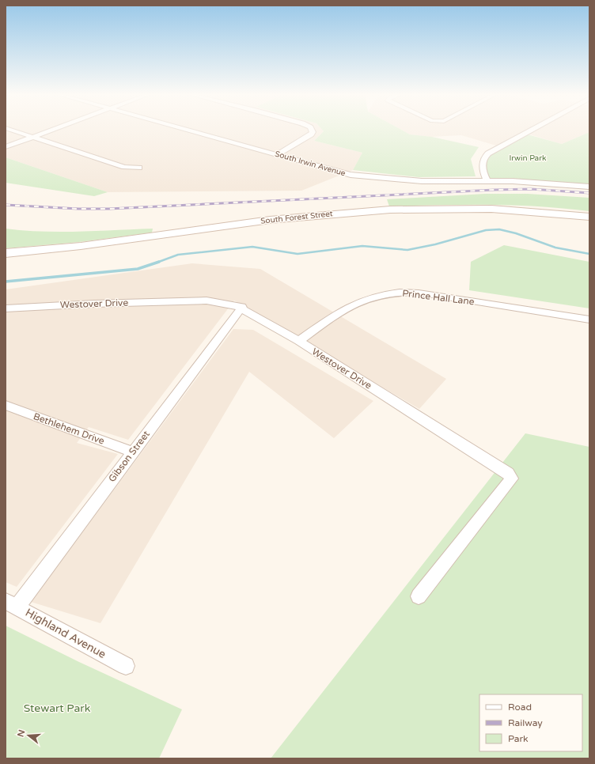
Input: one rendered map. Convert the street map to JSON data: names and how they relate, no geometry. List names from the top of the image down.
{
  "streets": {
    "street": [
      "South Irwin Avenue",
      "South Forest Street",
      "Prince Hall Lane",
      "Westover Drive",
      "Bethlehem Drive",
      "Gibson Street",
      "Highland Avenue"
    ]
  },
  "crossings": [
    ["Prince Hall Lane", "Westover Drive"],
    ["Westover Drive", "Gibson Street"],
    ["Bethlehem Drive", "Gibson Street"],
    ["Gibson Street", "Highland Avenue"]
  ],
  "parks": ["Irwin Park", "Stewart Park"],
  "legend": ["Road", "Railway", "Park"],
  "north": "left"
}
